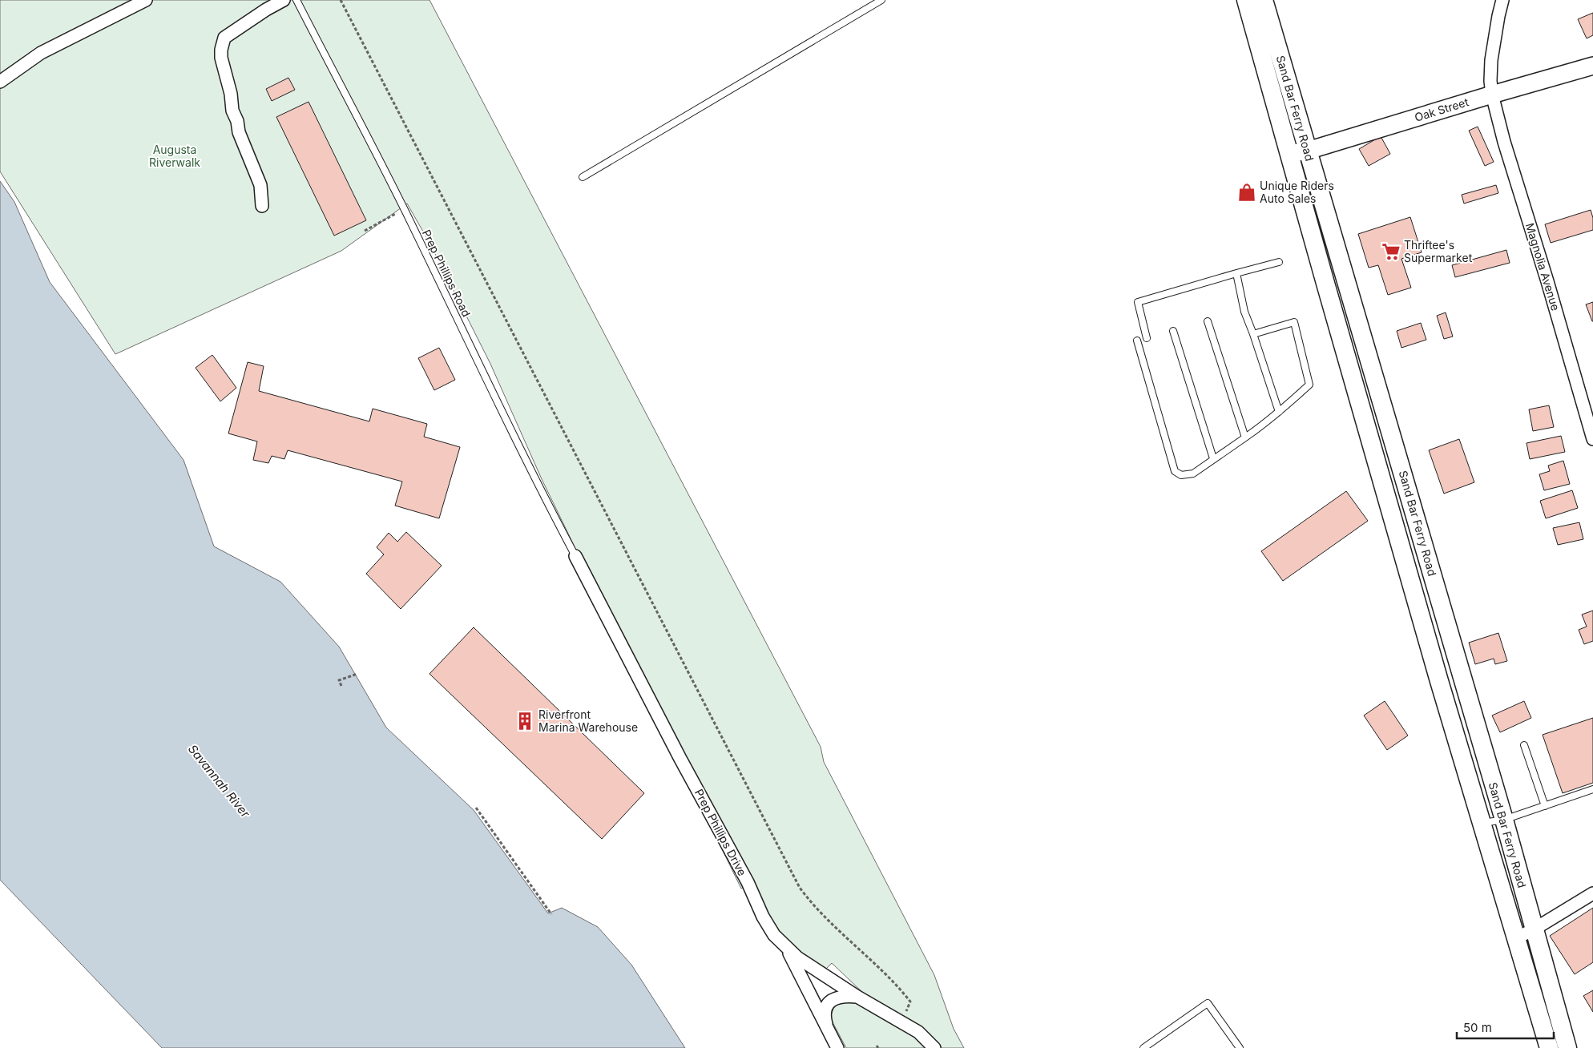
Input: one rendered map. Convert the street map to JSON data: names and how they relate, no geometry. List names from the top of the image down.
{
  "streets": {
    "main road": ["Sand Bar Ferry Road"],
    "street": ["Oak Street", "Magnolia Avenue", "Prep Phillips Drive"],
    "lane": ["Prep Phillips Road"]
  },
  "crossings": [
    ["Sand Bar Ferry Road", "Oak Street"],
    ["Oak Street", "Magnolia Avenue"],
    ["Prep Phillips Road", "Prep Phillips Drive"]
  ],
  "water": ["Savannah River"],
  "parks": ["Augusta Riverwalk"],
  "places": {
    "shop": ["Unique Riders Auto Sales"],
    "supermarket": ["Thriftee's Supermarket"],
    "building": ["Riverfront Marina Warehouse"]
  },
  "scale_bar": "50 m"
}
